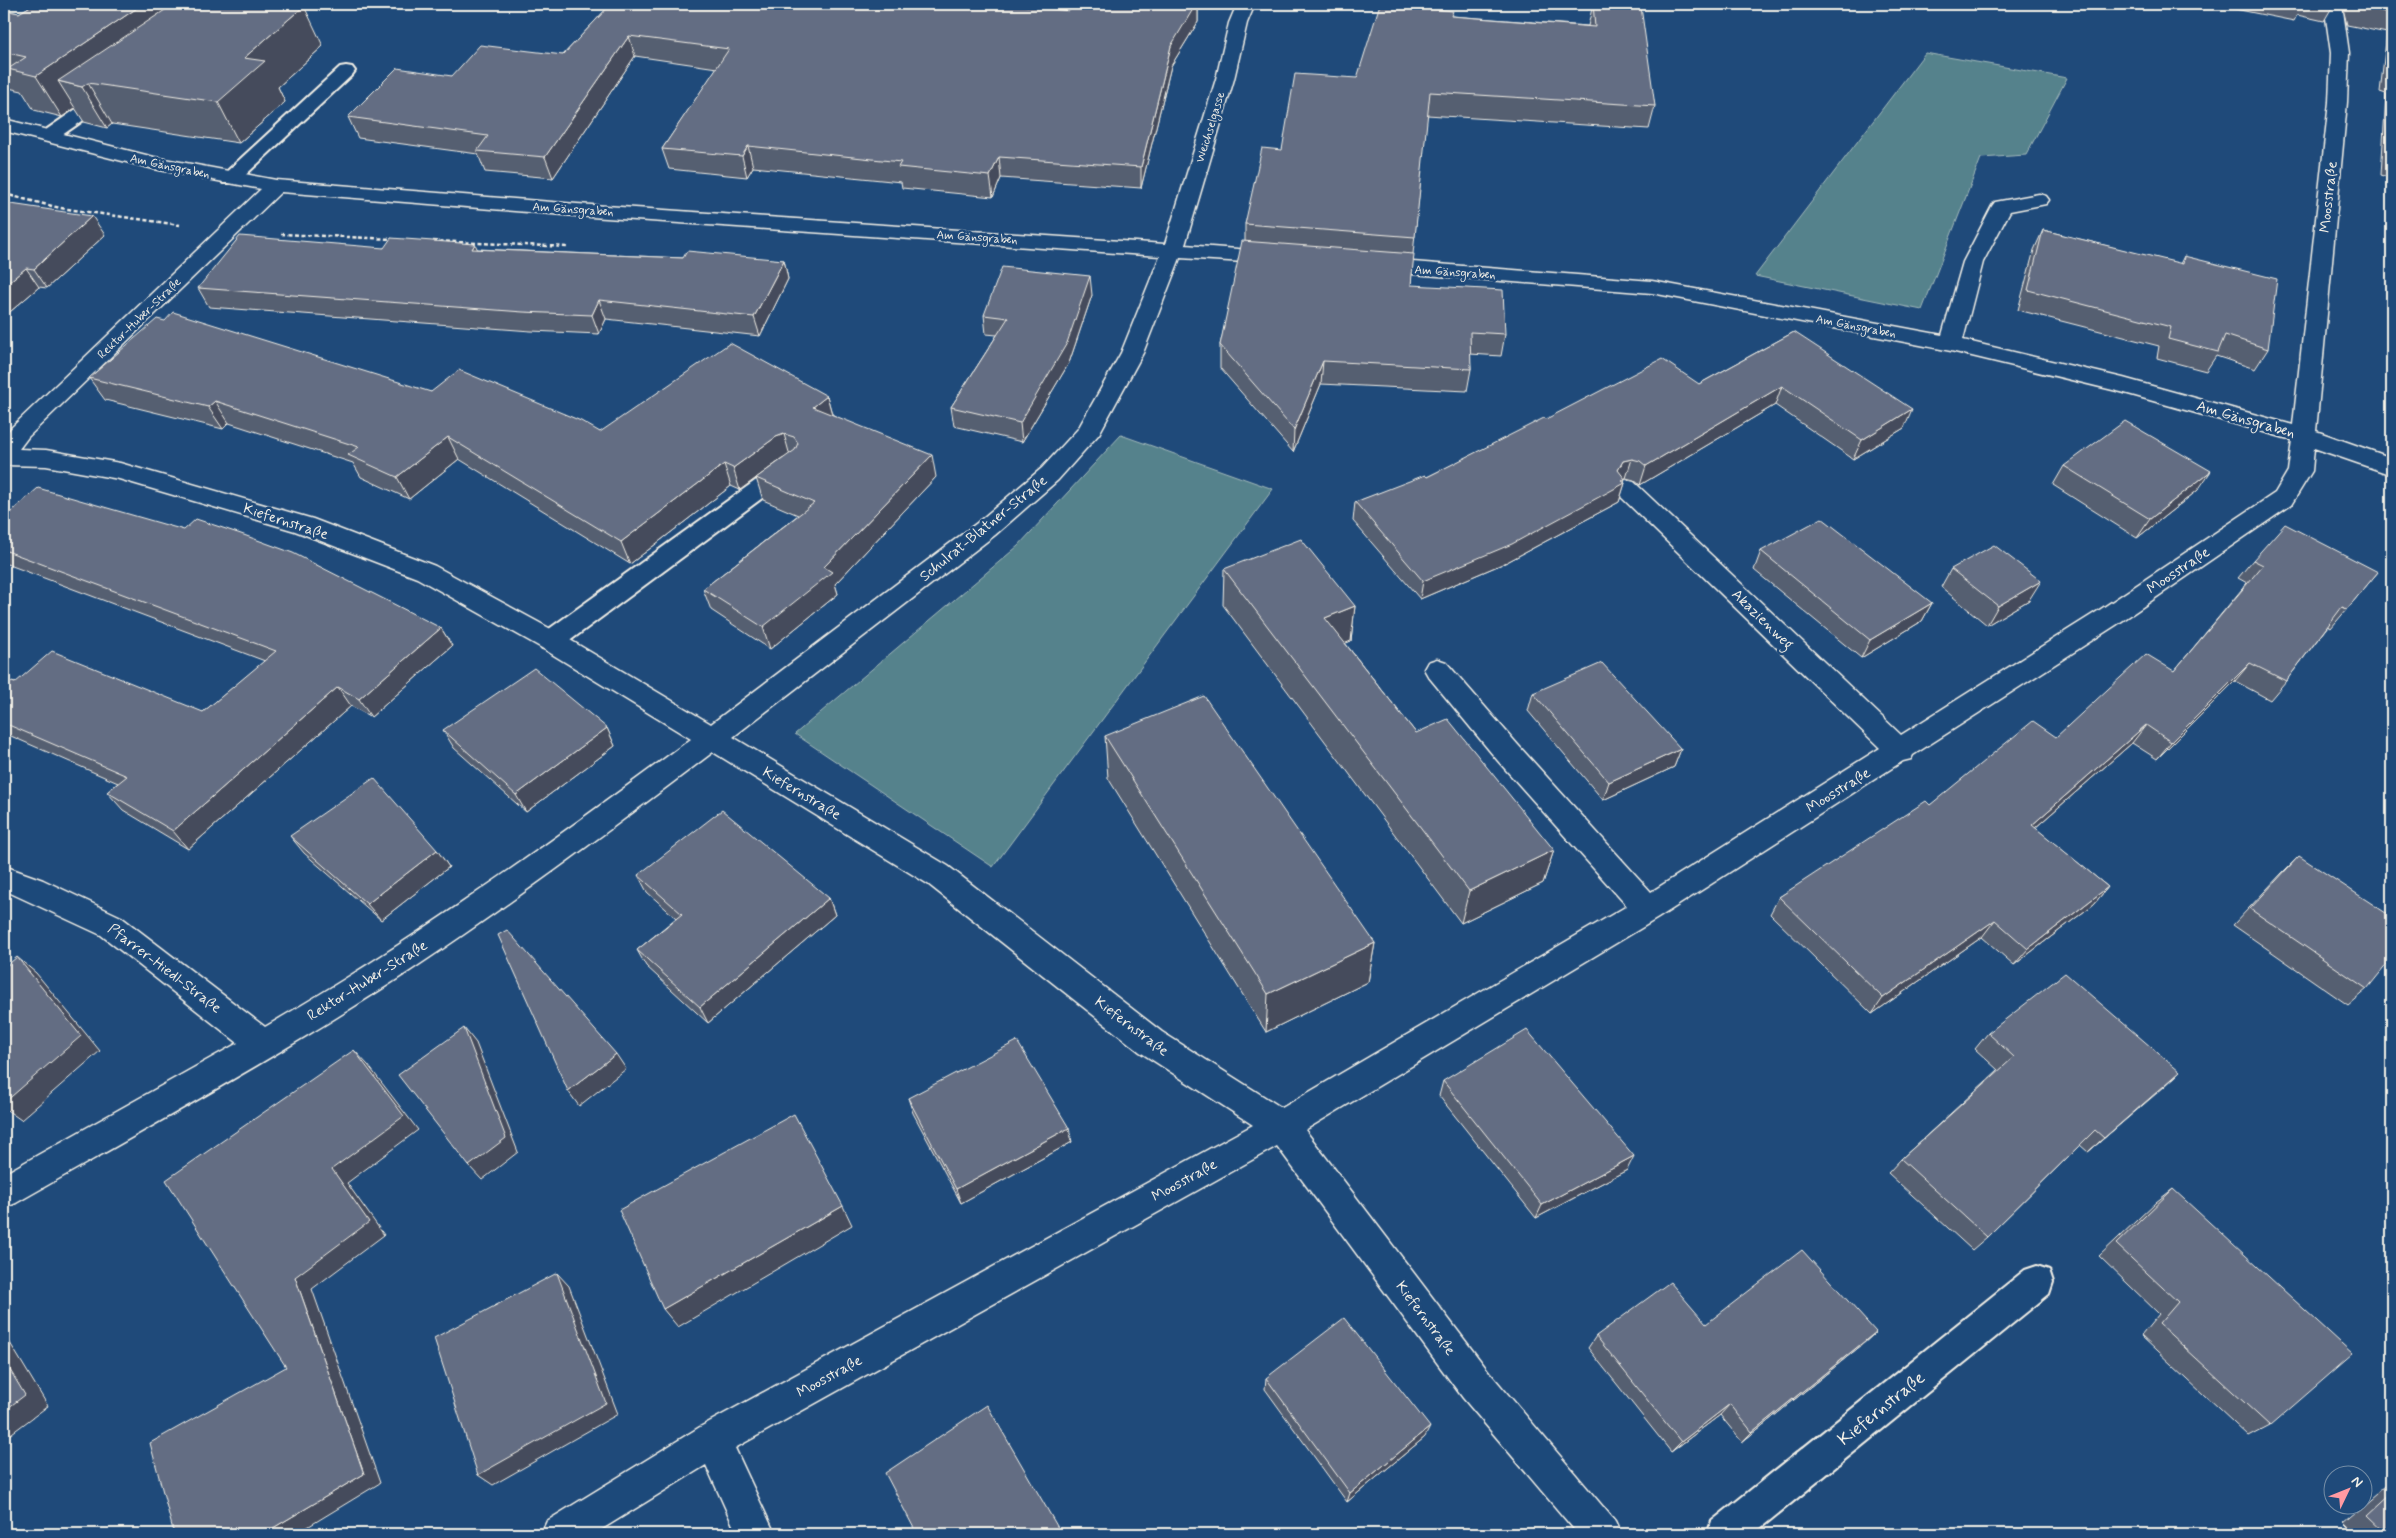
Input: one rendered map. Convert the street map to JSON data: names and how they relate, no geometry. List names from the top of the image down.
{
  "streets": {
    "street": [
      "Weichselgasse",
      "Am Gänsgraben",
      "Moosstraße",
      "Rektor-Huber-Straße",
      "Kiefernstraße",
      "Schulrat-Blatner-Straße",
      "Akazienweg",
      "Pfarrer-Hiedl-Straße"
    ]
  },
  "crossings": [
    ["Weichselgasse", "Am Gänsgraben"],
    ["Weichselgasse", "Schulrat-Blatner-Straße"],
    ["Am Gänsgraben", "Moosstraße"],
    ["Am Gänsgraben", "Rektor-Huber-Straße"],
    ["Am Gänsgraben", "Schulrat-Blatner-Straße"],
    ["Moosstraße", "Kiefernstraße"],
    ["Moosstraße", "Akazienweg"],
    ["Rektor-Huber-Straße", "Kiefernstraße"],
    ["Rektor-Huber-Straße", "Schulrat-Blatner-Straße"],
    ["Rektor-Huber-Straße", "Pfarrer-Hiedl-Straße"],
    ["Kiefernstraße", "Schulrat-Blatner-Straße"]
  ],
  "north": "top right"
}
